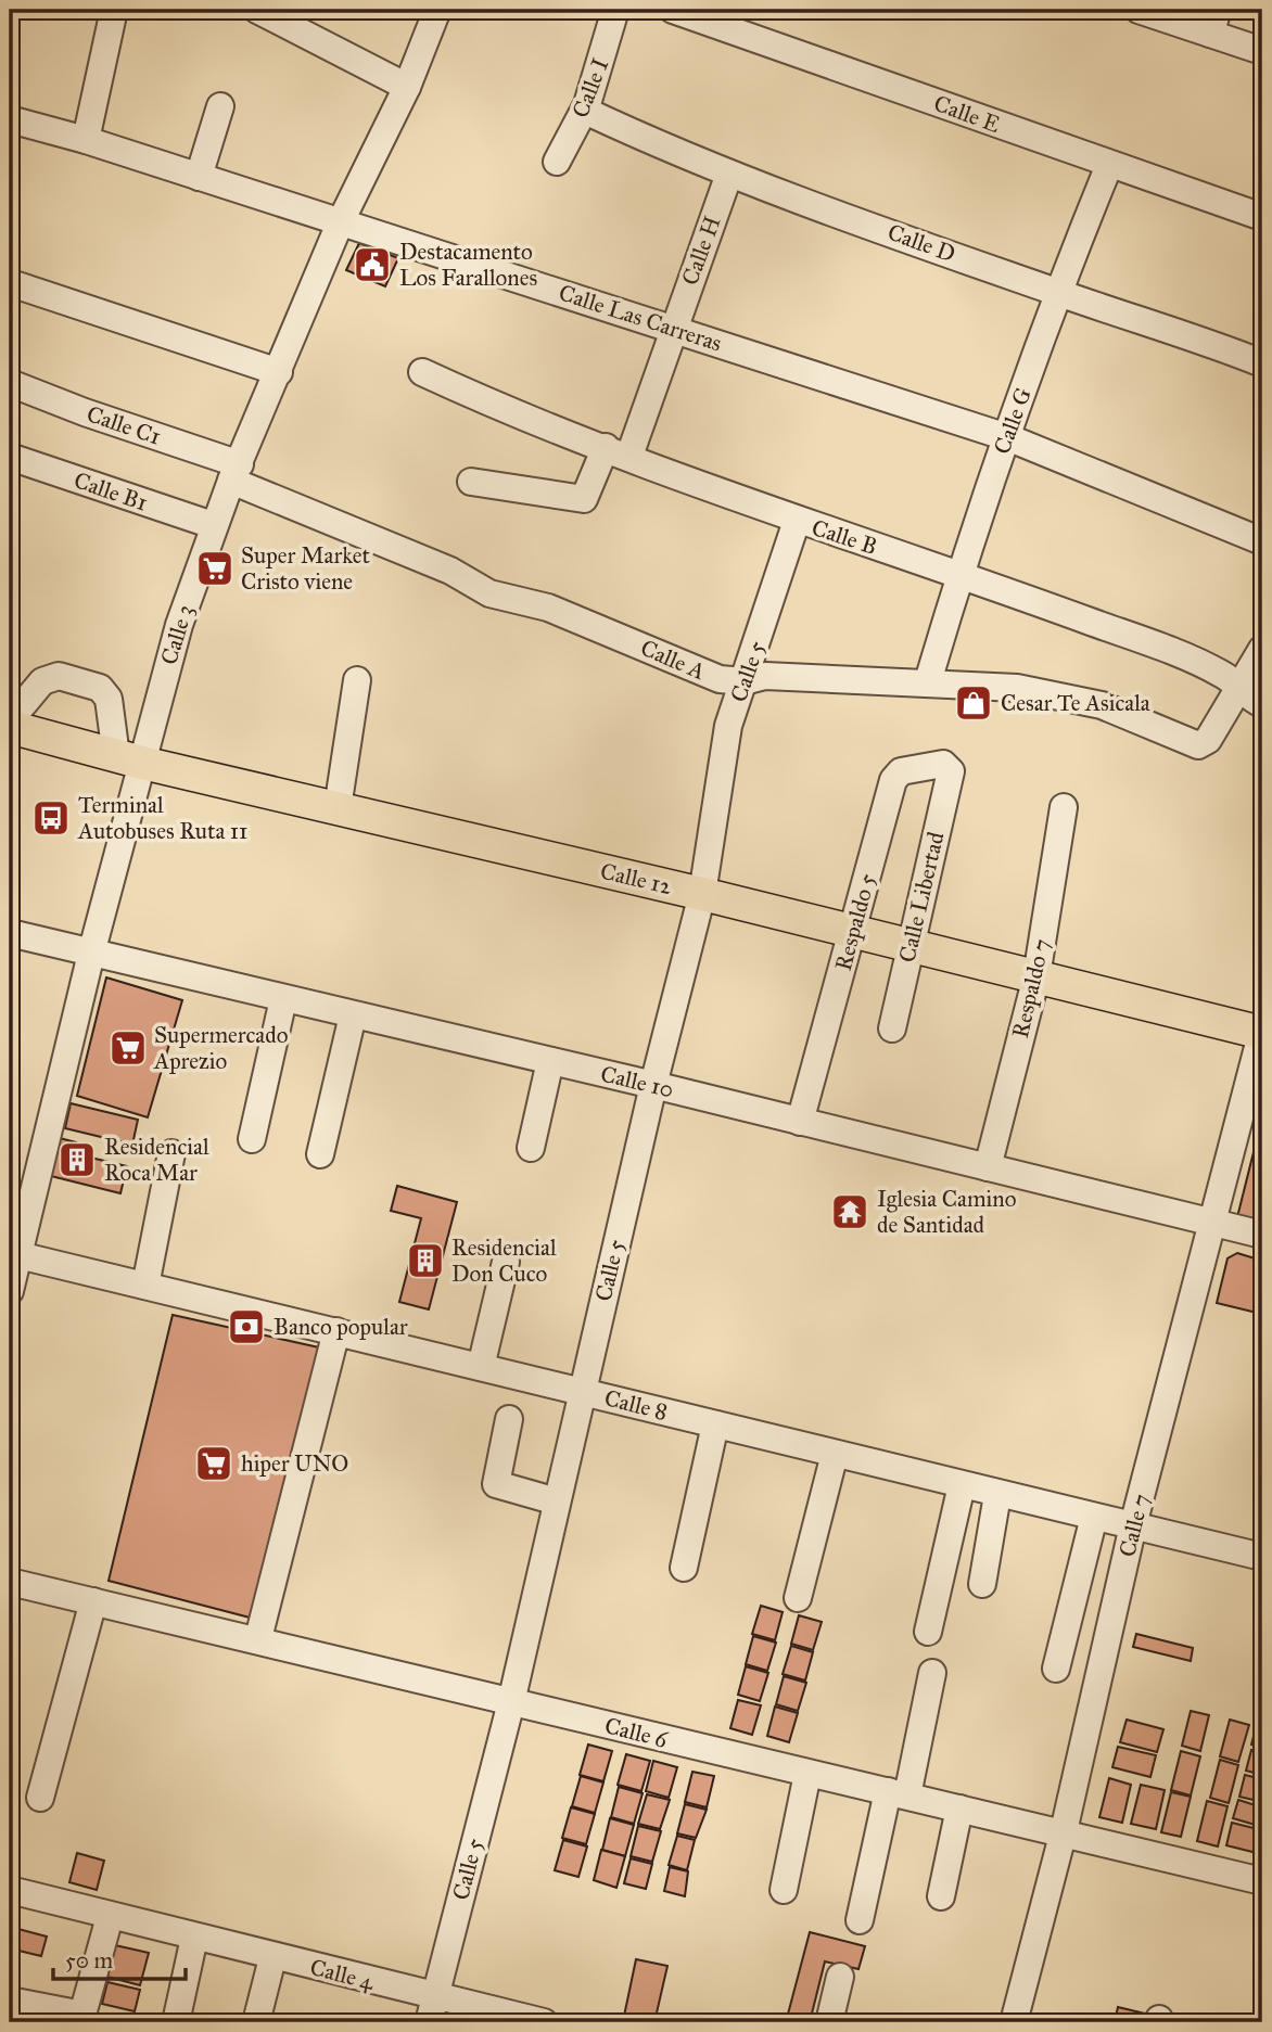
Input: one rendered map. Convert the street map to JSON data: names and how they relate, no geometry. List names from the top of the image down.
{
  "streets": {
    "main road": ["Calle 12"],
    "street": [
      "Calle I",
      "Calle E",
      "Calle D",
      "Calle H",
      "Calle Las Carreras",
      "Calle G",
      "Calle C1",
      "Calle B1",
      "Calle B",
      "Calle 3",
      "Calle A",
      "Calle 5",
      "Calle Libertad",
      "Respaldo 5",
      "Respaldo 7",
      "Calle 10",
      "Calle 8",
      "Calle 7",
      "Calle 6",
      "Calle 4"
    ]
  },
  "crossings": [
    ["Calle I", "Calle D"],
    ["Calle E", "Calle G"],
    ["Calle D", "Calle H"],
    ["Calle D", "Calle G"],
    ["Calle H", "Calle Las Carreras"],
    ["Calle H", "Calle B"],
    ["Calle Las Carreras", "Calle G"],
    ["Calle Las Carreras", "Calle 3"],
    ["Calle G", "Calle B"],
    ["Calle G", "Calle A"],
    ["Calle C1", "Calle 3"],
    ["Calle C1", "Calle A"],
    ["Calle B1", "Calle 3"],
    ["Calle B", "Calle A"],
    ["Calle B", "Calle 5"],
    ["Calle 3", "Calle A"],
    ["Calle 3", "Calle 12"],
    ["Calle 3", "Calle 10"],
    ["Calle 3", "Calle 8"],
    ["Calle A", "Calle 5"],
    ["Calle 5", "Calle 12"],
    ["Calle 5", "Calle 10"],
    ["Calle 5", "Calle 8"],
    ["Calle 5", "Calle 6"],
    ["Calle 5", "Calle 4"],
    ["Calle 12", "Calle Libertad"],
    ["Calle 12", "Respaldo 5"],
    ["Calle 12", "Respaldo 7"],
    ["Calle 12", "Calle 7"],
    ["Calle Libertad", "Respaldo 5"],
    ["Respaldo 5", "Calle 10"],
    ["Respaldo 7", "Calle 10"],
    ["Calle 10", "Calle 7"],
    ["Calle 8", "Calle 7"],
    ["Calle 7", "Calle 6"]
  ],
  "places": {
    "public building": ["Destacamento Los Farallones"],
    "supermarket": ["Super Market Cristo viene", "Supermercado Aprezio", "hiper UNO"],
    "shop": ["Cesar Te Asicala"],
    "bus stop": ["Terminal Autobuses Ruta 11"],
    "building": ["Residencial Roca Mar", "Residencial Don Cuco"],
    "temple": ["Iglesia Camino de Santidad"],
    "bank": ["Banco popular"]
  },
  "scale_bar": "50 m"
}
